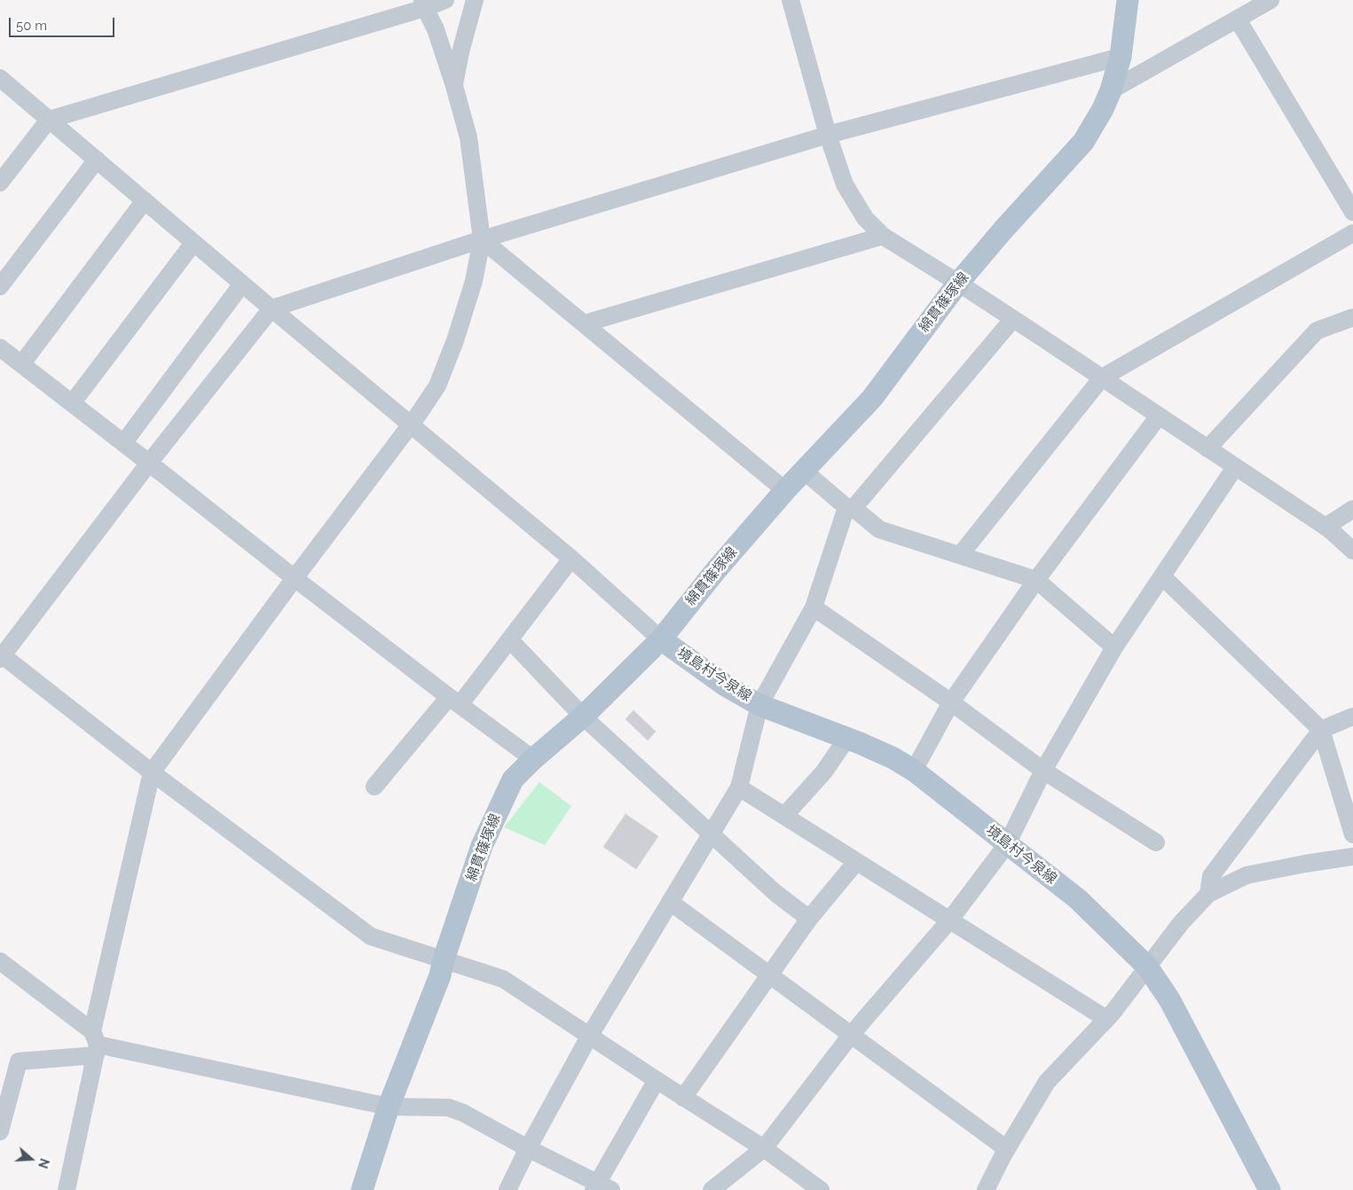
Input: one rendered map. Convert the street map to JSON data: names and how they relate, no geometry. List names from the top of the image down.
{
  "streets": {
    "main road": ["綿貫篠塚線", "境島村今泉線"]
  },
  "crossings": [
    ["綿貫篠塚線", "境島村今泉線"]
  ],
  "scale_bar": "50 m",
  "north": "right"
}
